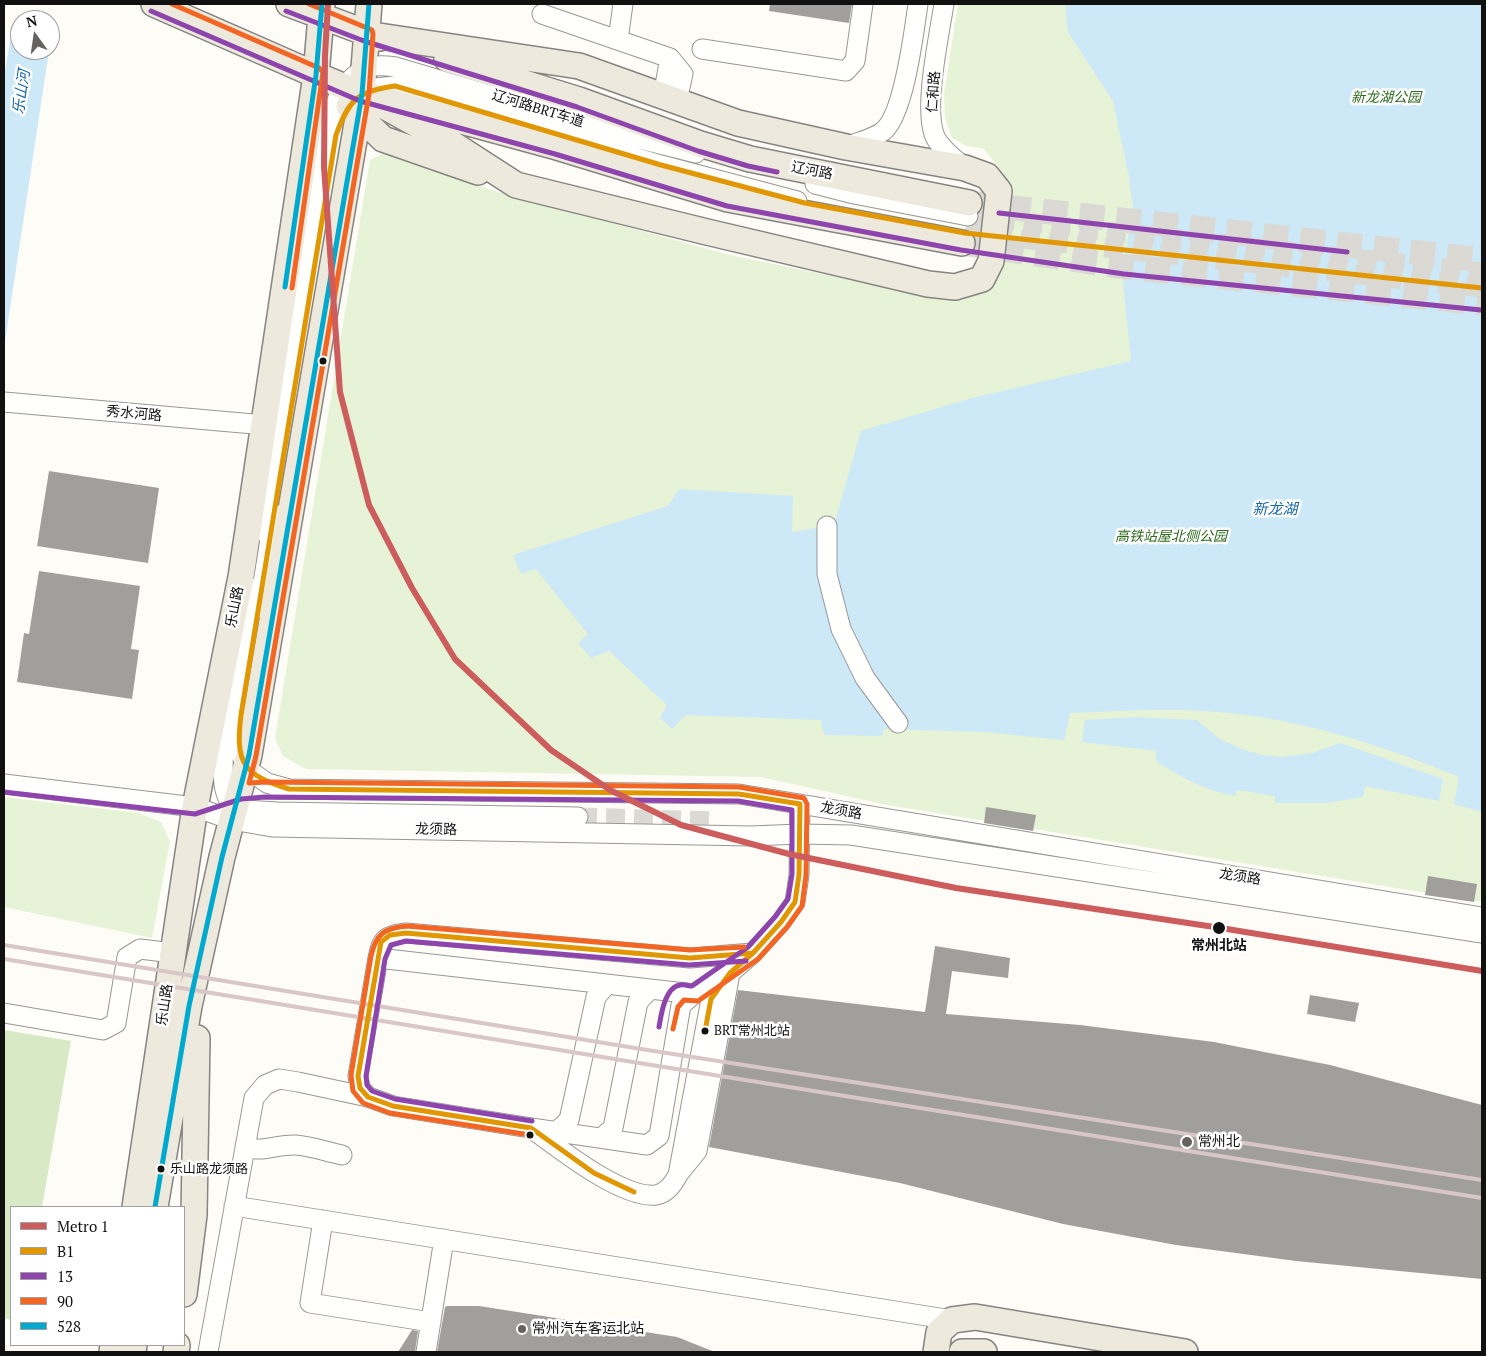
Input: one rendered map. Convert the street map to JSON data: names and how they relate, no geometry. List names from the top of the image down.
{
  "streets": {
    "main road": ["辽河路", "乐山路"],
    "street": [
      "仁和路",
      "辽河路BRT车道",
      "秀水河路",
      "龙须路"
    ]
  },
  "crossings": [
    ["辽河路BRT车道", "辽河路"],
    ["辽河路BRT车道", "乐山路"],
    ["辽河路", "乐山路"],
    ["秀水河路", "乐山路"],
    ["乐山路", "龙须路"]
  ],
  "water": ["乐山河", "新龙湖"],
  "parks": ["新龙湖公园", "高铁站屋北侧公园"],
  "places": [
    "常州北站",
    "BRT常州北站",
    "常州北",
    "乐山路龙须路",
    "常州汽车客运北站"
  ],
  "lines": [
    "metro line 1",
    "transit line 90",
    "transit line 528",
    "transit line 13",
    "transit line B1"
  ],
  "legend": [
    "Metro 1",
    "B1",
    "13",
    "90",
    "528"
  ],
  "north": "top"
}
